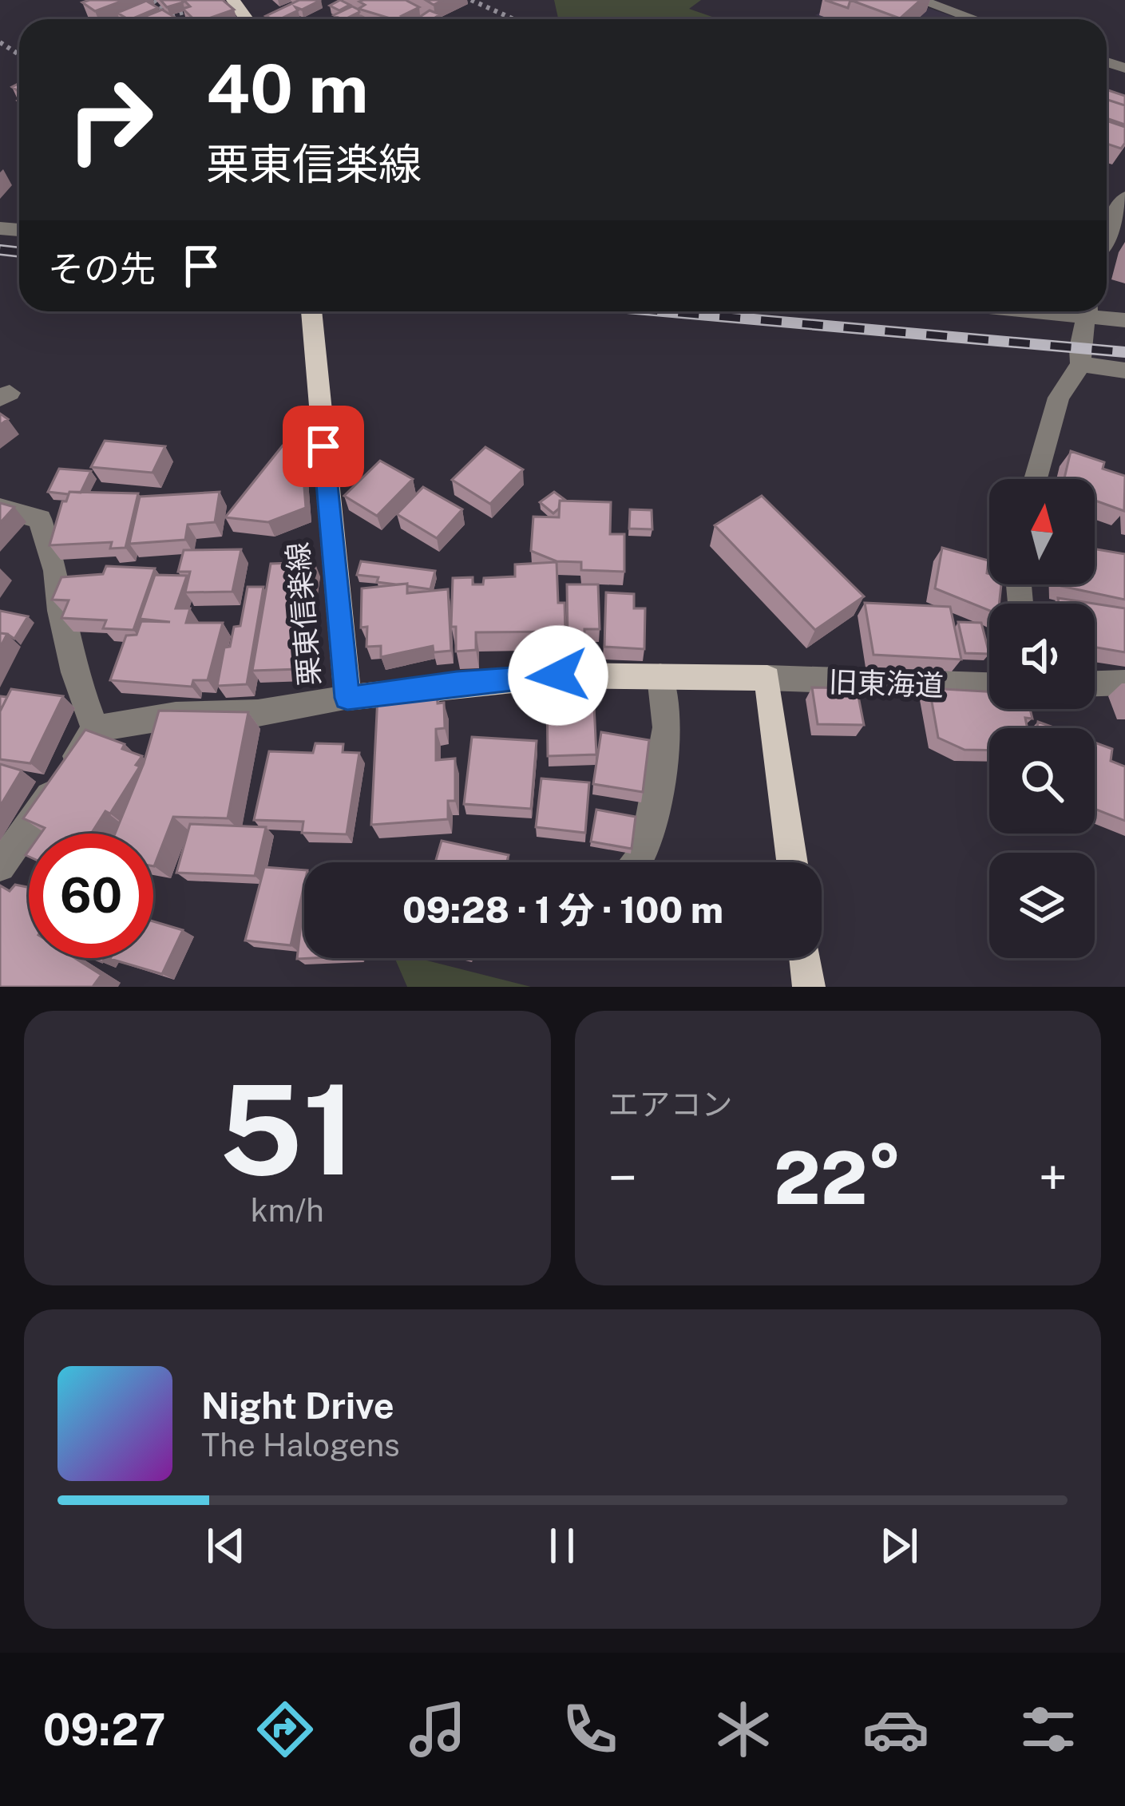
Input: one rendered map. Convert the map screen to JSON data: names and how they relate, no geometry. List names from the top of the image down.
{
  "streets": {
    "main road": ["栗東信楽線"],
    "street": ["旧東海道"]
  },
  "crossings": [
    ["栗東信楽線", "旧東海道"]
  ],
  "north": "top",
  "page": {
    "turn": ["40 m", "栗東信楽線"],
    "then": "その先",
    "limit": "60",
    "trip": "09:28 · 1 分 · 100 m",
    "tile": [
      ["51", "km/h"],
      "エアコン"
    ],
    "heat": ["−", "22°", "+"],
    "song": ["Night Drive", "The Halogens"],
    "tabs": "09:27"
  }
}
